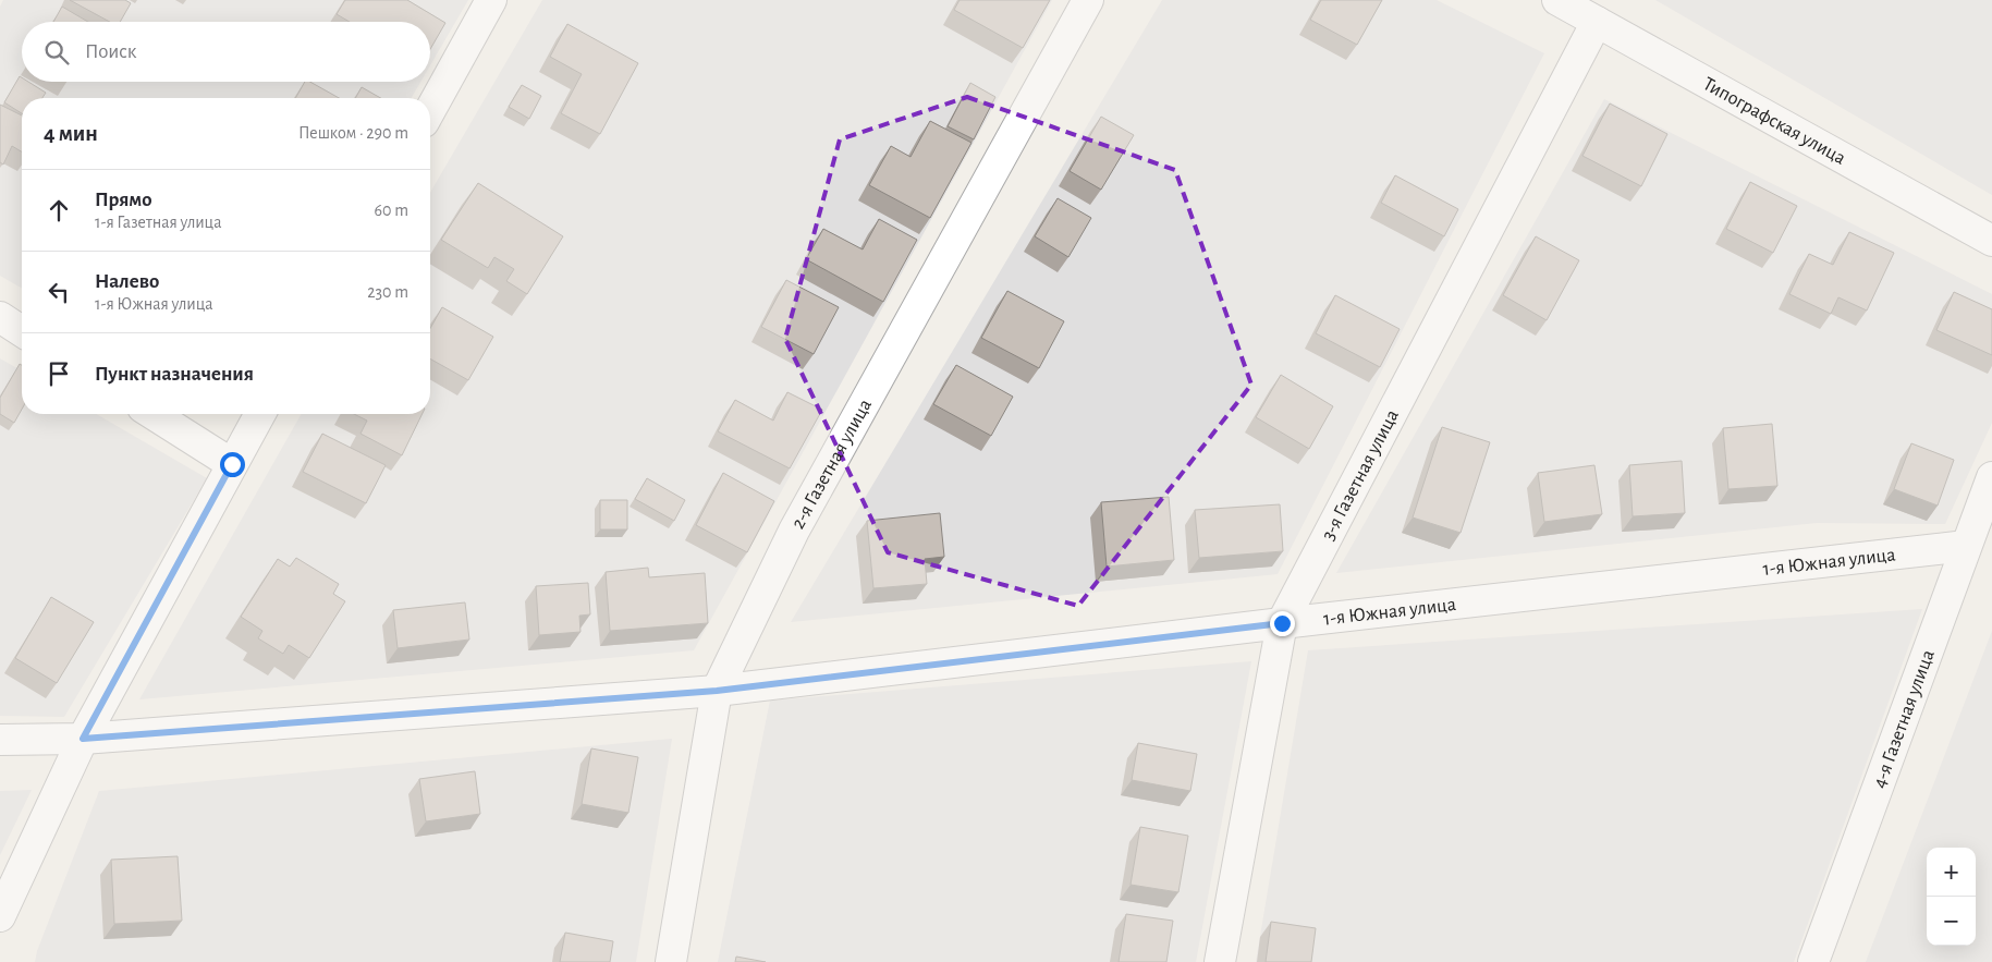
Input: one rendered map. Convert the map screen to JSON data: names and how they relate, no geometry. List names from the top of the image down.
{
  "streets": {
    "street": [
      "Типографская улица",
      "2-я Газетная улица",
      "3-я Газетная улица",
      "1-я Южная улица",
      "4-я Газетная улица"
    ]
  },
  "crossings": [
    ["Типографская улица", "3-я Газетная улица"],
    ["2-я Газетная улица", "1-я Южная улица"],
    ["3-я Газетная улица", "1-я Южная улица"],
    ["1-я Южная улица", "4-я Газетная улица"]
  ],
  "page": {
    "search": "Поиск",
    "heading": ["4 мин", "Пешком · 290 m"],
    "list": [
      ["Прямо", "1-я Газетная улица", "60 m"],
      ["Налево", "1-я Южная улица", "230 m"],
      "Пункт назначения"
    ],
    "map_buttons": ["+", "−"]
  }
}
